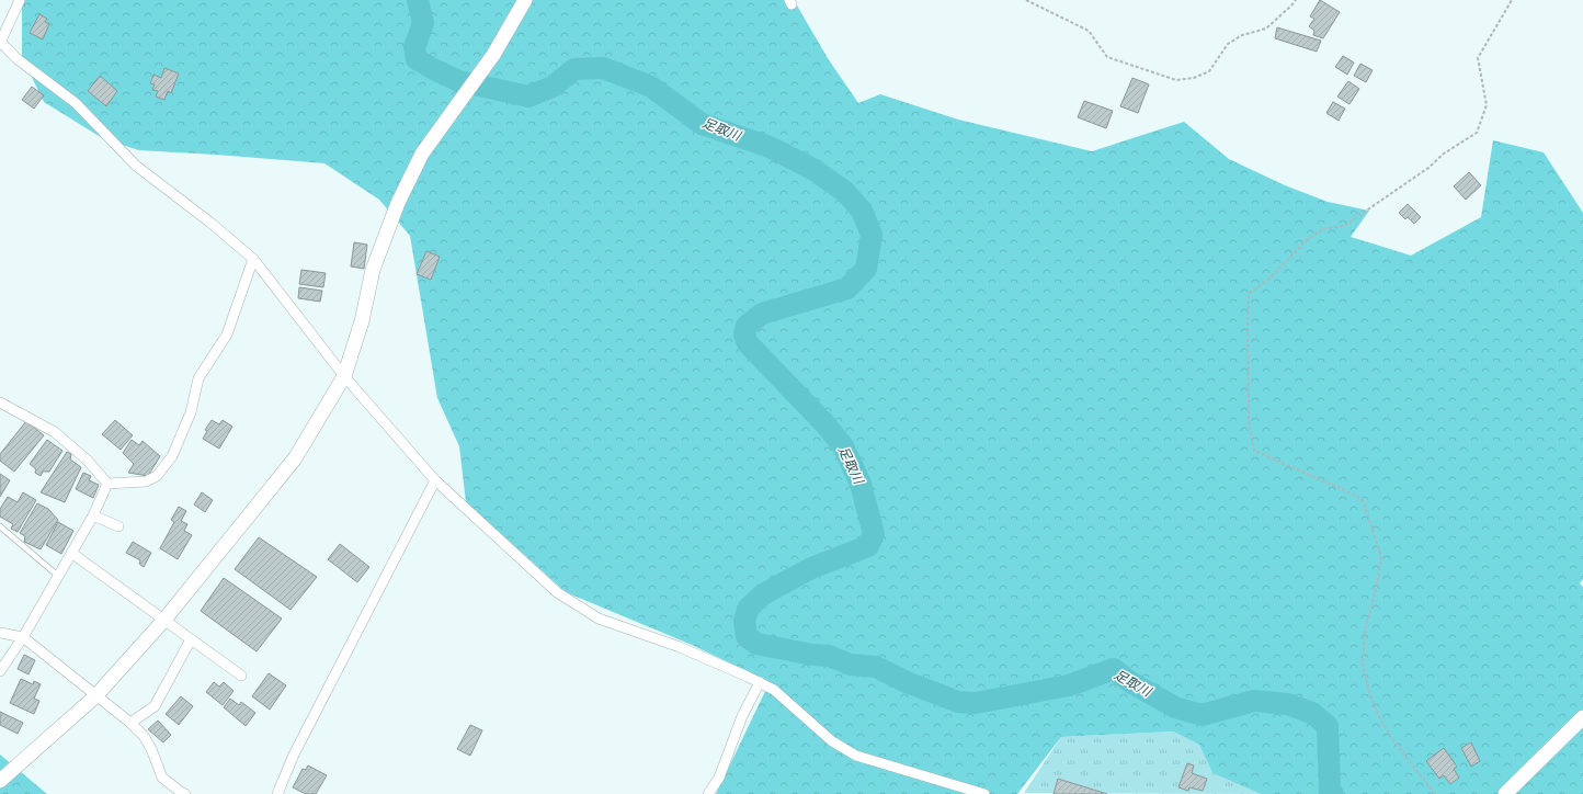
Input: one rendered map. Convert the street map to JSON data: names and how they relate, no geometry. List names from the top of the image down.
{
  "water": ["足取川"]
}
